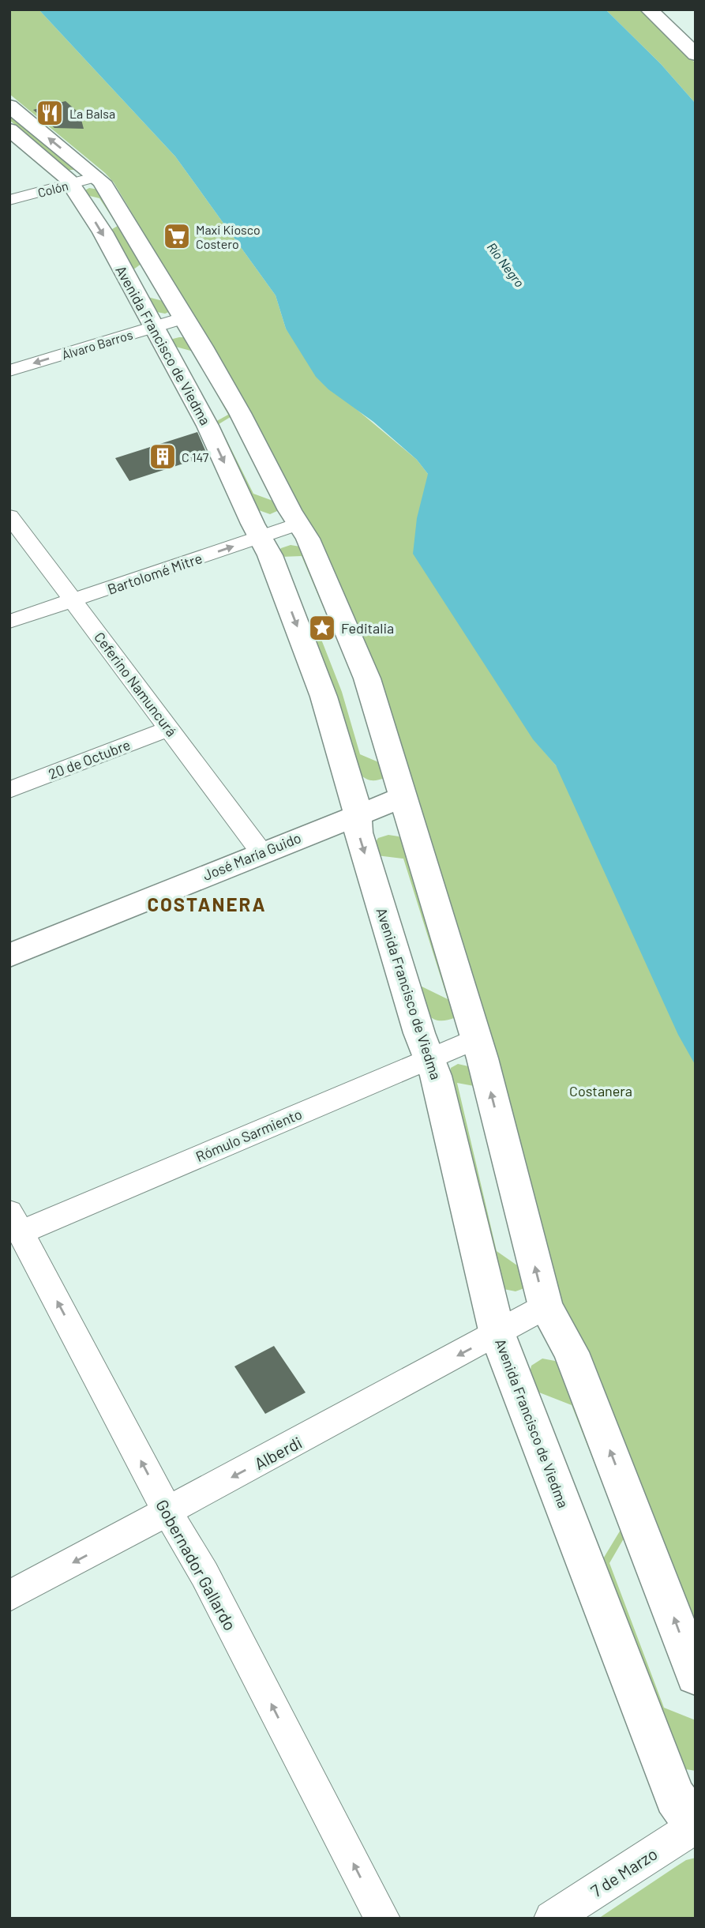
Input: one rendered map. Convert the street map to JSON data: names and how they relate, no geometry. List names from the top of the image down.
{
  "streets": {
    "main road": ["Avenida Francisco de Viedma", "José María Guido"],
    "street": [
      "Colón",
      "Álvaro Barros",
      "Bartolomé Mitre",
      "Ceferino Namuncurá",
      "20 de Octubre",
      "Rómulo Sarmiento",
      "Alberdi",
      "Gobernador Gallardo",
      "7 de Marzo"
    ]
  },
  "crossings": [
    ["Colón", "Avenida Francisco de Viedma"],
    ["Álvaro Barros", "Avenida Francisco de Viedma"],
    ["Avenida Francisco de Viedma", "Bartolomé Mitre"],
    ["Avenida Francisco de Viedma", "José María Guido"],
    ["Avenida Francisco de Viedma", "Rómulo Sarmiento"],
    ["Avenida Francisco de Viedma", "Alberdi"],
    ["Avenida Francisco de Viedma", "7 de Marzo"],
    ["Bartolomé Mitre", "Ceferino Namuncurá"],
    ["Ceferino Namuncurá", "20 de Octubre"],
    ["Ceferino Namuncurá", "José María Guido"],
    ["Rómulo Sarmiento", "Gobernador Gallardo"],
    ["Alberdi", "Gobernador Gallardo"]
  ],
  "one_way": [
    "Álvaro Barros",
    "Bartolomé Mitre",
    "Alberdi",
    "Gobernador Gallardo"
  ],
  "districts": ["COSTANERA"],
  "water": ["Río Negro"],
  "parks": ["Costanera"],
  "places": {
    "restaurant": ["La Balsa"],
    "supermarket": ["Maxi Kiosco Costero"],
    "building": ["C 147"],
    "place": ["Feditalia"]
  }
}
